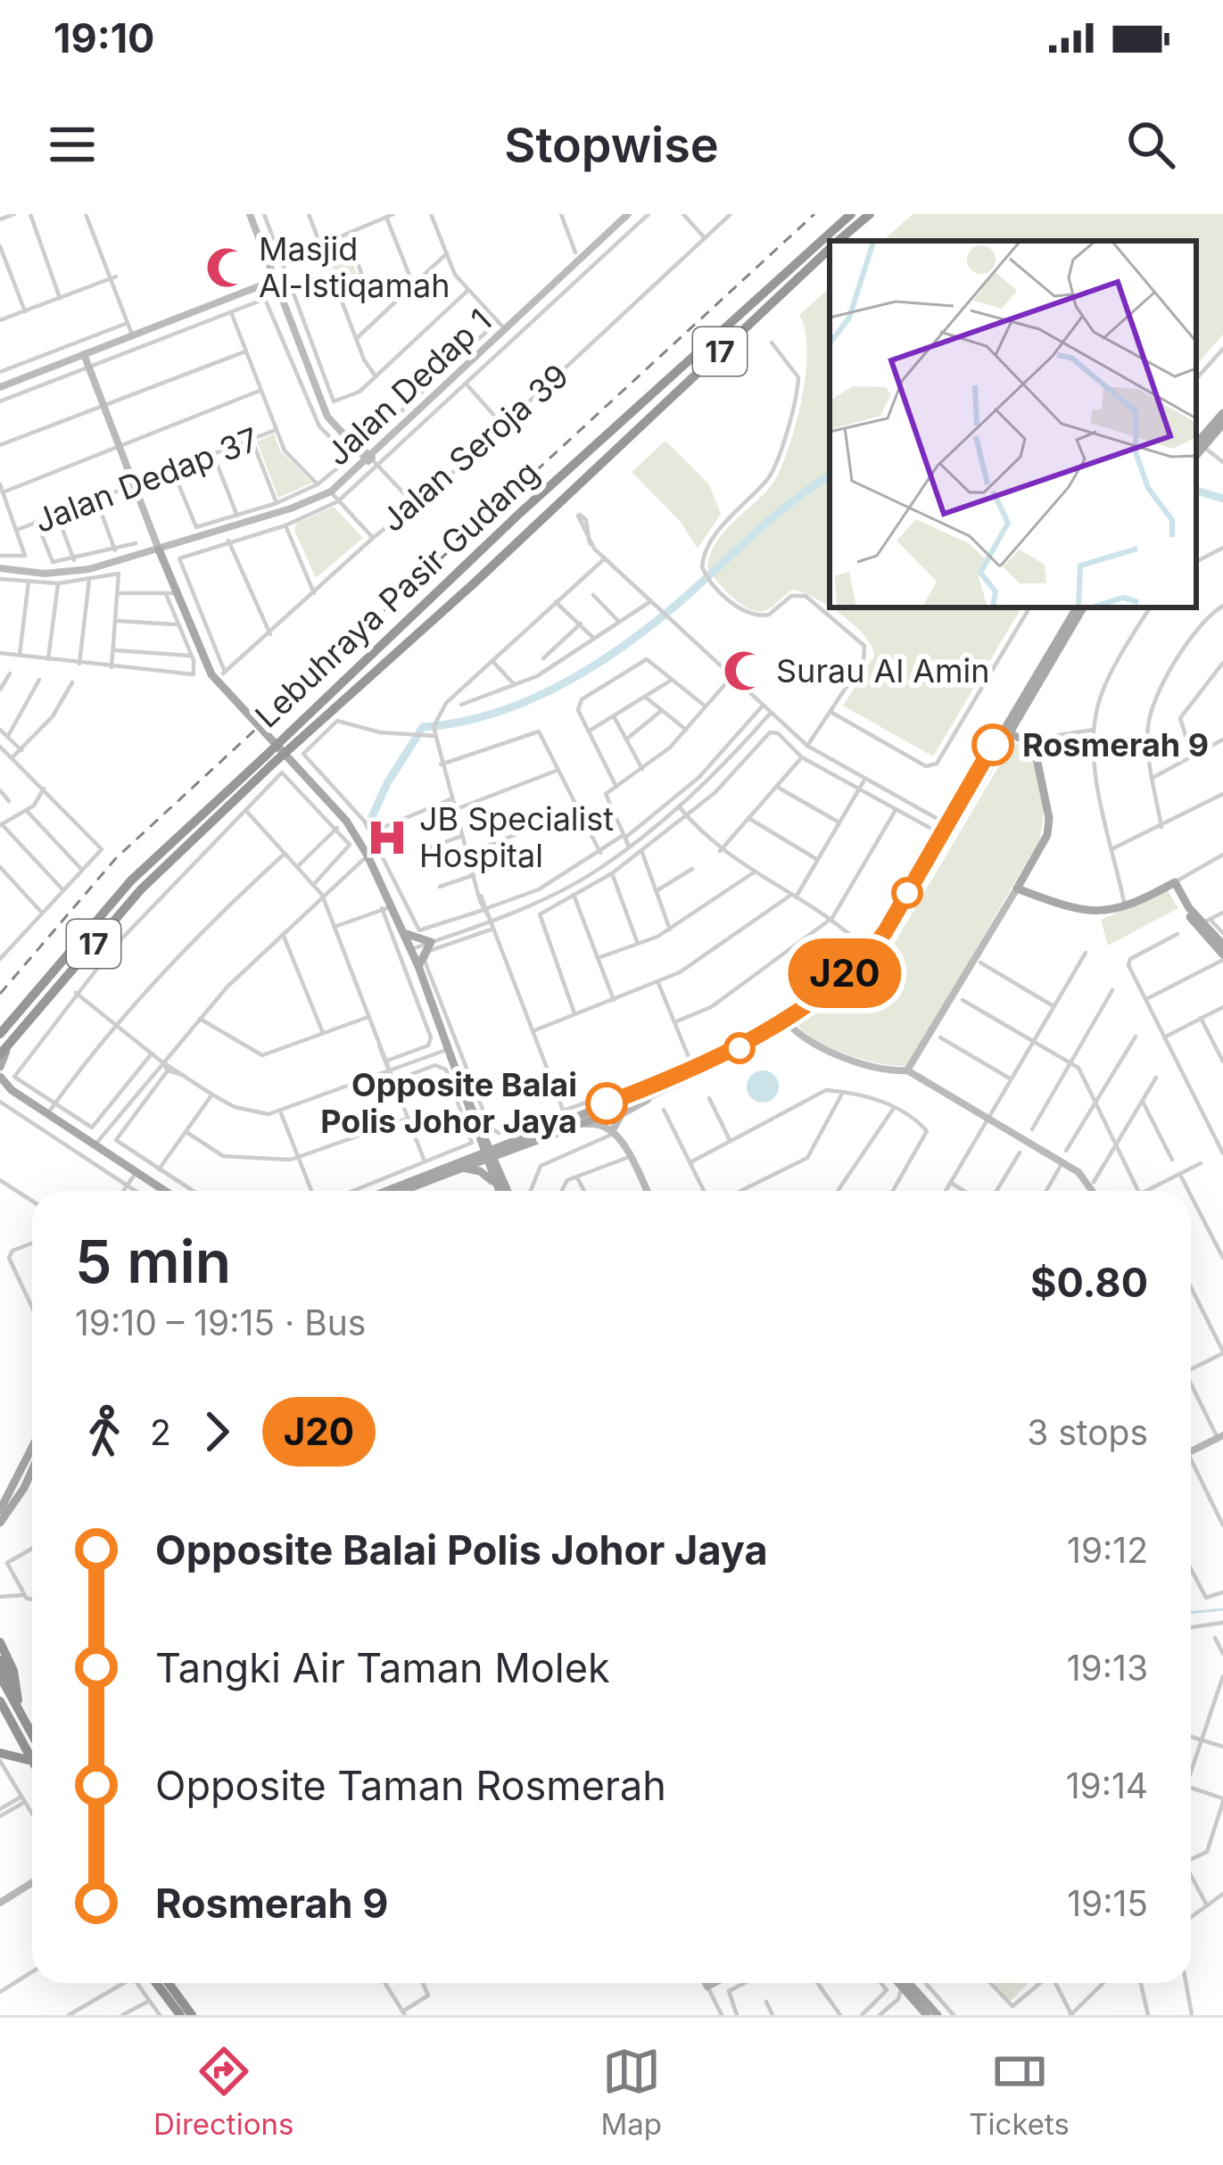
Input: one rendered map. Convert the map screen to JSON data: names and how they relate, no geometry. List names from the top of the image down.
{
  "streets": {
    "highway": ["17", "Lebuhraya Pasir Gudang"],
    "street": ["Jalan Dedap 1", "Jalan Seroja 39", "Jalan Dedap 37"]
  },
  "places": {
    "mosque": ["Masjid Al-Istiqamah", "Surau Al Amin"],
    "other": ["Rosmerah 9", "Opposite Balai Polis Johor Jaya"],
    "hospital": ["JB Specialist Hospital"]
  },
  "lines": ["bus line J20"],
  "page": {
    "status": "19:10",
    "header": "Stopwise",
    "on_map": "J20",
    "heading": ["5 min", "19:10 – 19:15 · Bus", "$0.80"],
    "legs": ["2", "J20", "3 stops"],
    "list": [
      {
        "name": "Opposite Balai Polis Johor Jaya",
        "value": "19:12"
      },
      {
        "name": "Tangki Air Taman Molek",
        "value": "19:13"
      },
      {
        "name": "Opposite Taman Rosmerah",
        "value": "19:14"
      },
      {
        "name": "Rosmerah 9",
        "value": "19:15"
      }
    ],
    "tabs": ["Directions", "Map", "Tickets"]
  }
}
